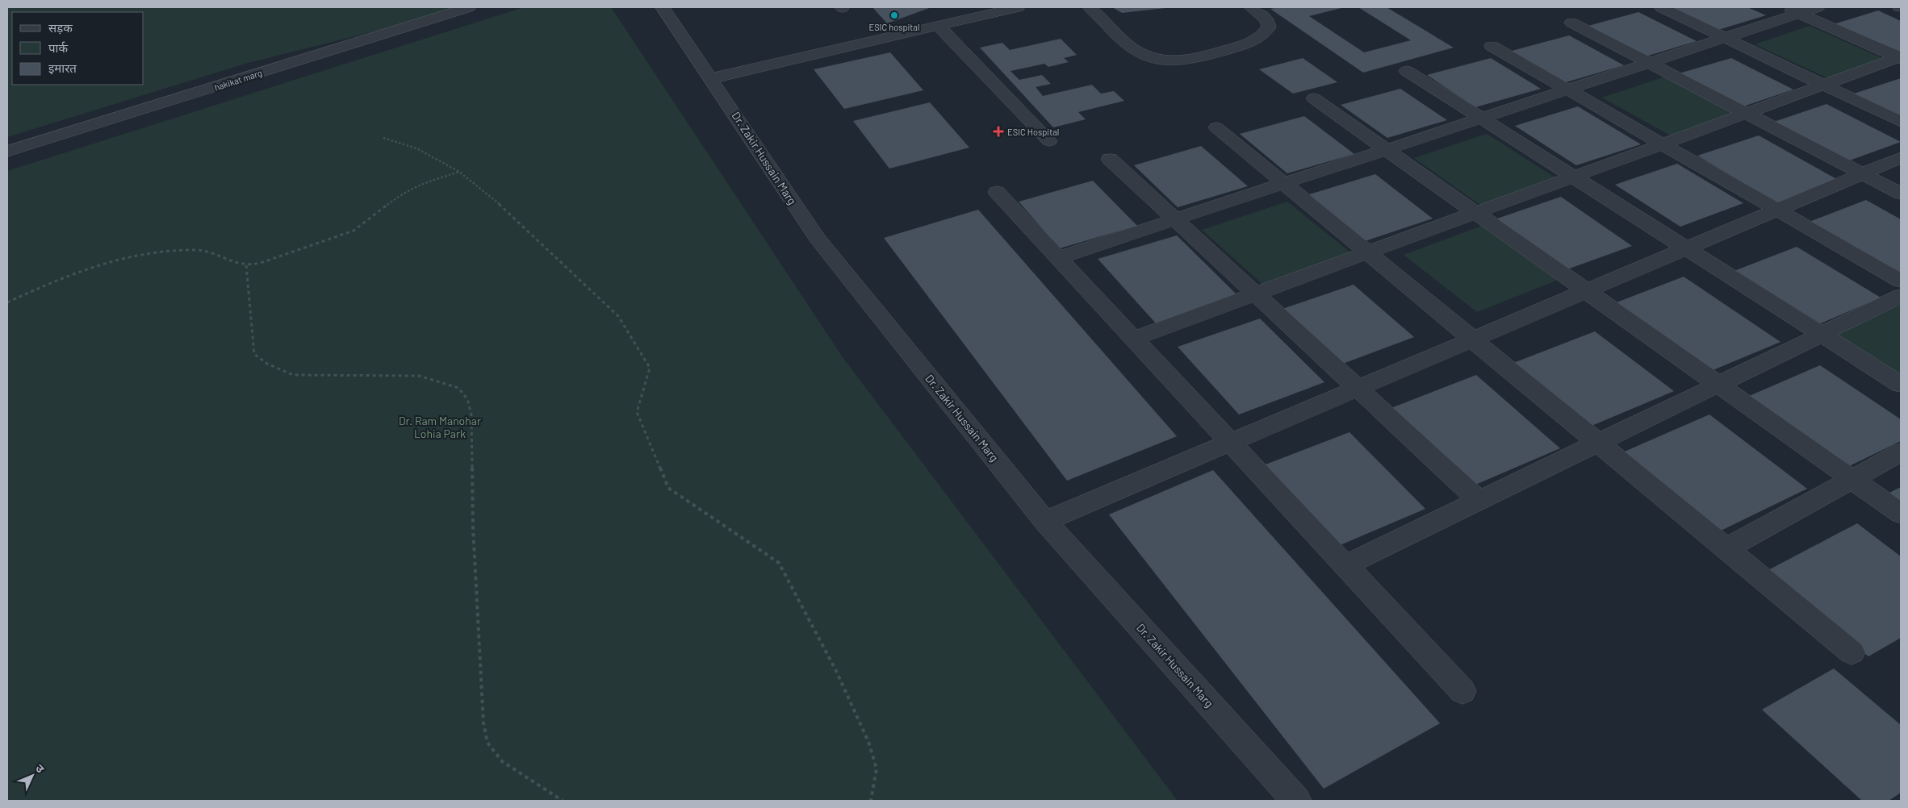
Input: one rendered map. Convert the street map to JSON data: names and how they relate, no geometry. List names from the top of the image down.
{
  "streets": {
    "street": ["hakikat marg", "Dr. Zakir Hussain Marg"]
  },
  "parks": ["Dr. Ram Manohar Lohia Park"],
  "places": {
    "other": ["ESIC hospital"],
    "health": ["ESIC Hospital"]
  },
  "legend": ["सड़क", "पार्क", "इमारत"],
  "north": "top right"
}
